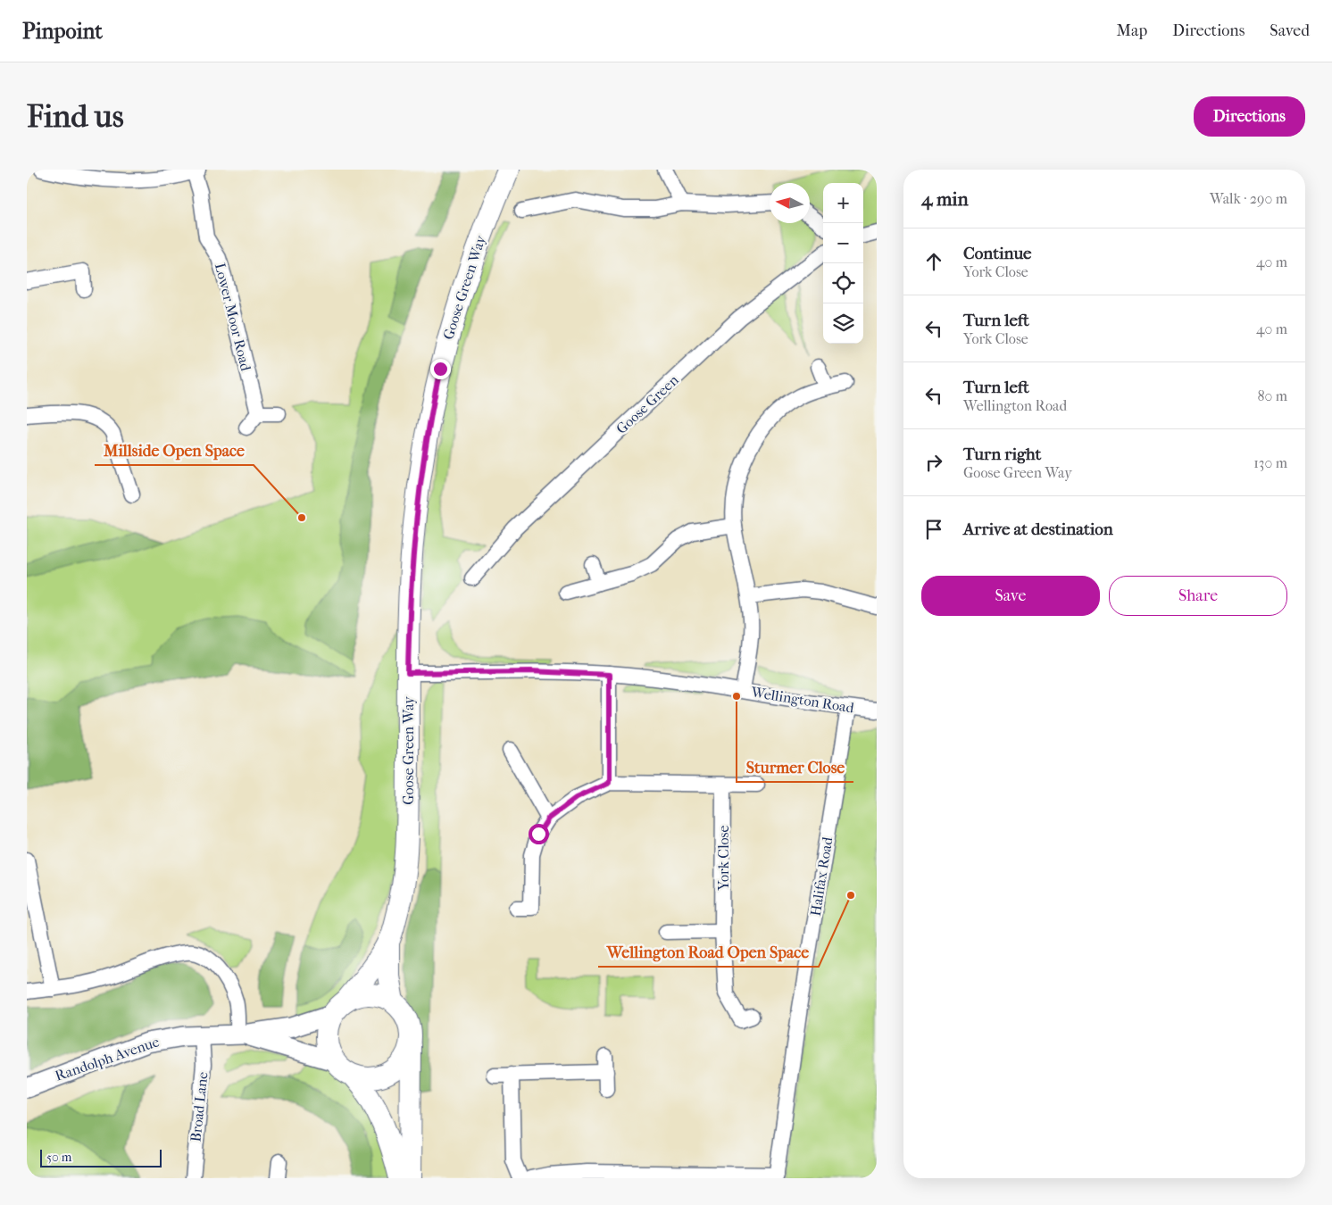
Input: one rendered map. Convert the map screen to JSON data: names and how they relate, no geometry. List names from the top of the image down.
{
  "streets": {
    "main road": ["Goose Green Way"],
    "street": [
      "Lower Moor Road",
      "Goose Green",
      "Wellington Road",
      "York Close",
      "Halifax Road",
      "Randolph Avenue",
      "Broad Lane"
    ]
  },
  "crossings": [
    ["Goose Green Way", "Wellington Road"],
    ["Goose Green Way", "Randolph Avenue"],
    ["Wellington Road", "Halifax Road"],
    ["Randolph Avenue", "Broad Lane"]
  ],
  "places": ["Millside Open Space", "Sturmer Close", "Wellington Road Open Space"],
  "scale_bar": "50 m",
  "north": "left",
  "page": {
    "header": "Pinpoint",
    "nav": ["Map", "Directions", "Saved"],
    "buttons": [
      "Directions",
      ["Save", "Share"]
    ],
    "title": "Find us",
    "heading": ["4 min", "Walk · 290 m"],
    "map_buttons": ["+", "−"],
    "list": [
      ["Continue", "York Close", "40 m"],
      ["Turn left", "York Close", "40 m"],
      ["Turn left", "Wellington Road", "80 m"],
      ["Turn right", "Goose Green Way", "130 m"],
      "Arrive at destination"
    ],
    "scale": "50 m"
  }
}
